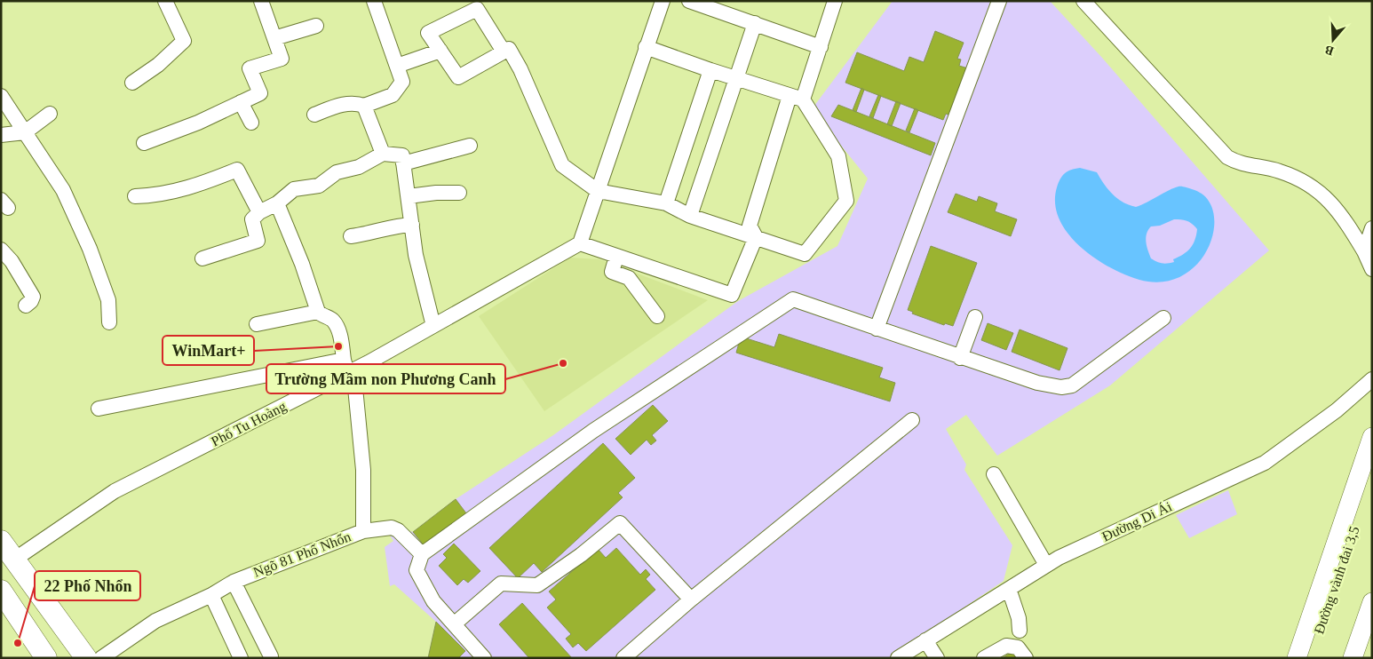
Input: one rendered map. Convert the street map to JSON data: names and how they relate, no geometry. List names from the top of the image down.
{
  "streets": {
    "main road": ["Đường vành đai 3,5"],
    "street": ["Phố Tu Hoàng", "Đường Di Ái", "Ngõ 81 Phố Nhổn"]
  },
  "crossings": [
    ["Phố Tu Hoàng", "Ngõ 81 Phố Nhổn"]
  ],
  "places": ["WinMart+", "Trường Mầm non Phương Canh", "22 Phố Nhổn"],
  "north": "bottom"
}
